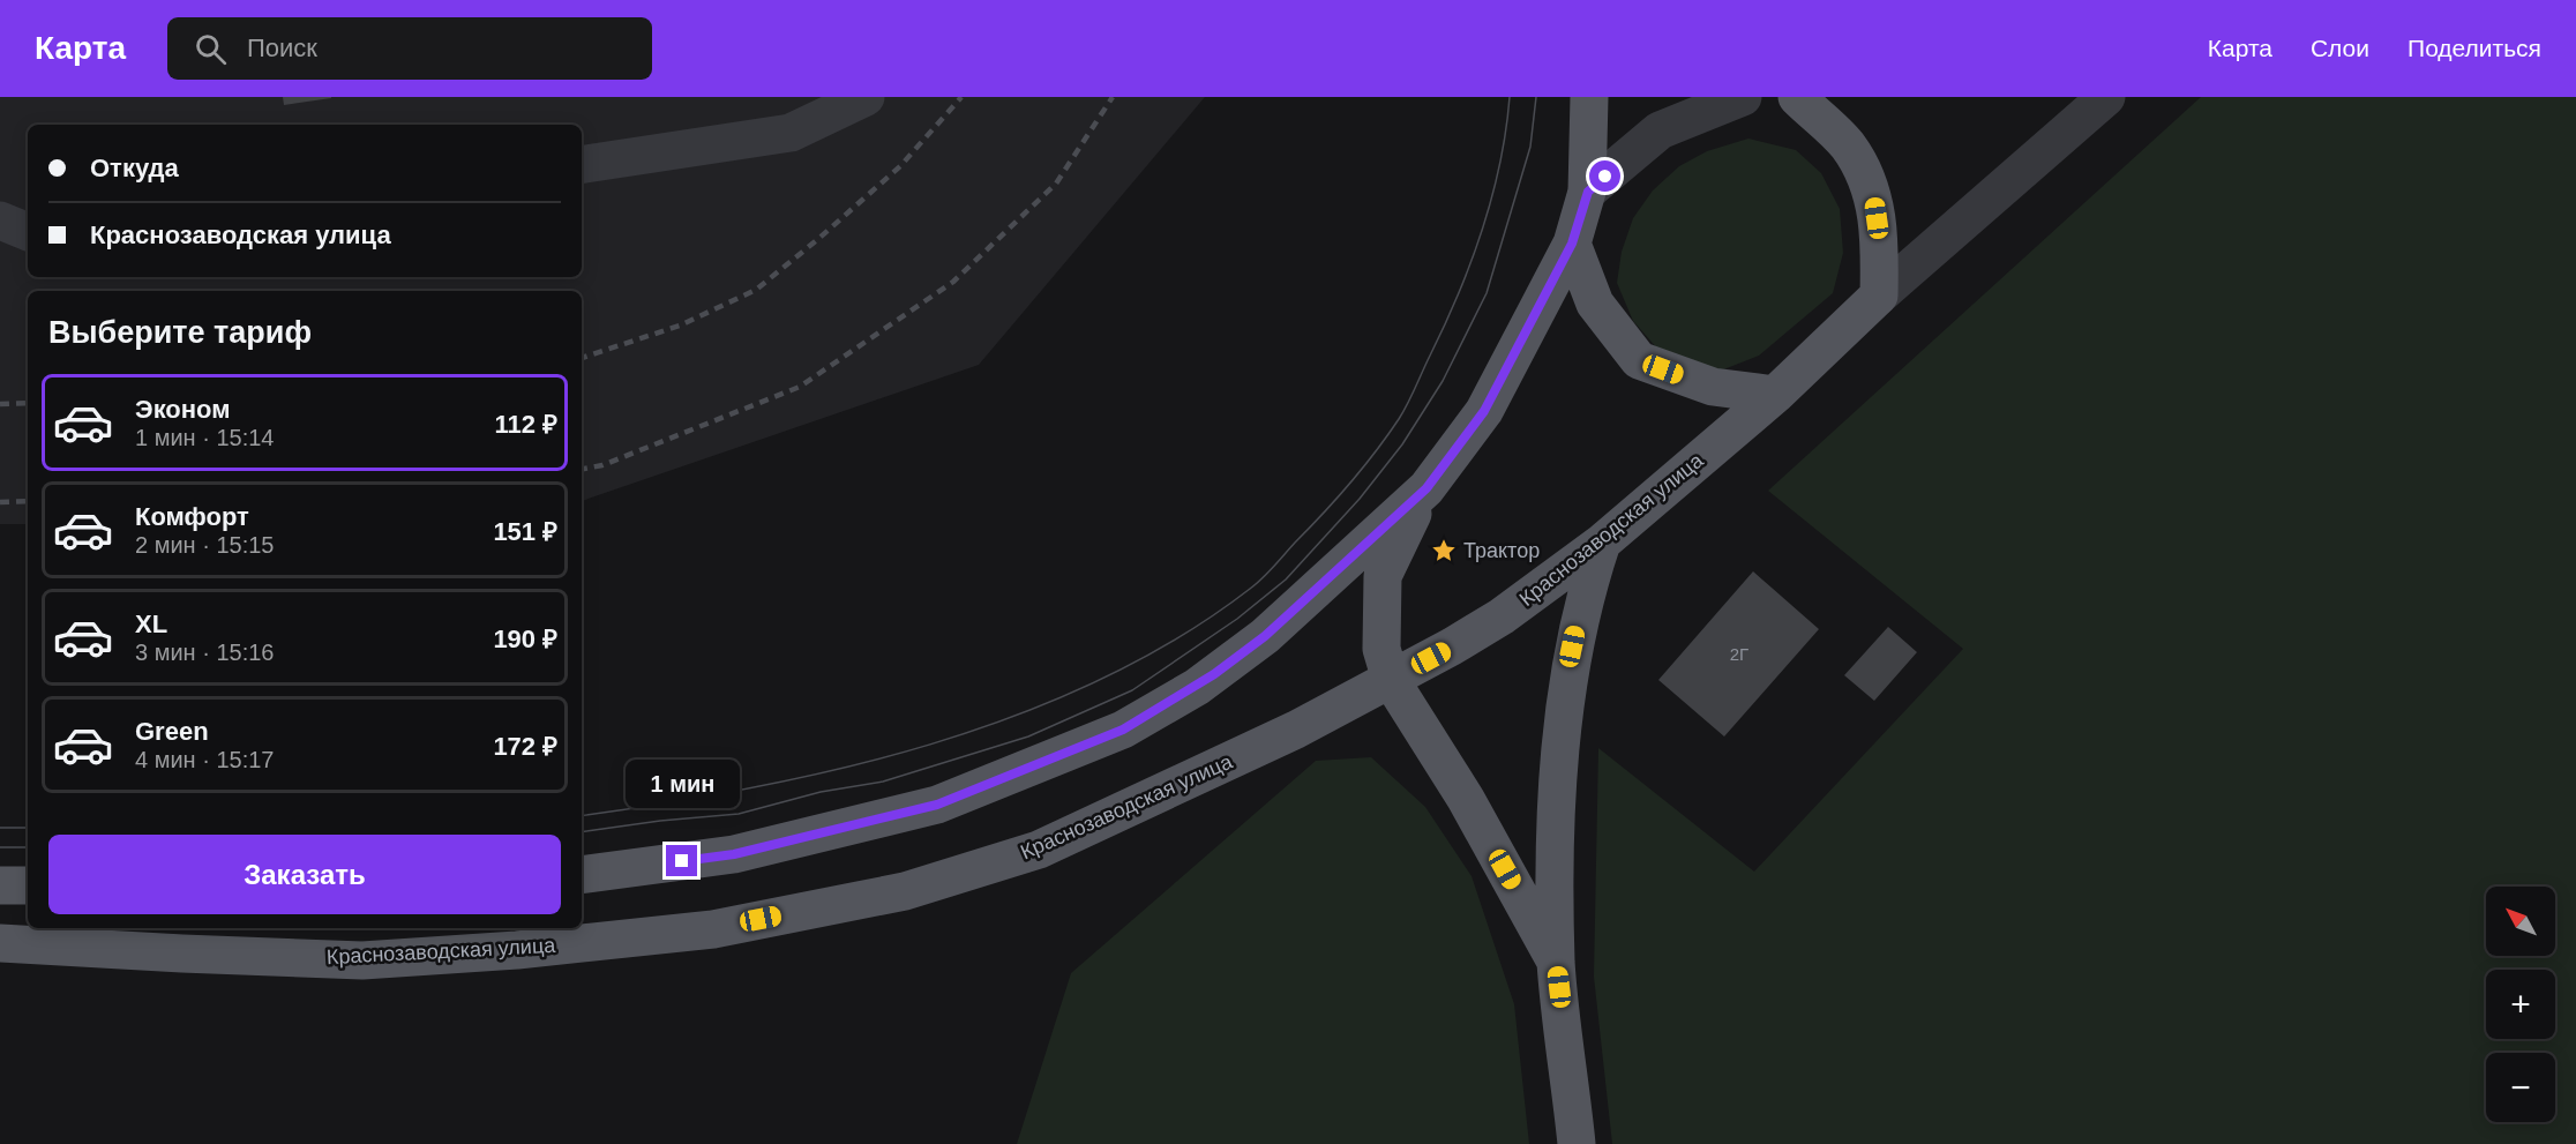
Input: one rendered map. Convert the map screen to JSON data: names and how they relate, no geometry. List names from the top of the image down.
{
  "streets": {
    "main road": ["Краснозаводская улица"]
  },
  "places": {
    "place": ["Трактор"]
  },
  "house_numbers": ["2Г"],
  "north": "top left",
  "page": {
    "header": "Карта",
    "search": "Поиск",
    "nav": ["Карта", "Слои", "Поделиться"],
    "banner": ["Откуда", "Краснозаводская улица"],
    "heading": "Выберите тариф",
    "list": [
      {
        "name": "Эконом",
        "note": "1 мин · 15:14",
        "value": "112 ₽"
      },
      {
        "name": "Комфорт",
        "note": "2 мин · 15:15",
        "value": "151 ₽"
      },
      {
        "name": "XL",
        "note": "3 мин · 15:16",
        "value": "190 ₽"
      },
      {
        "name": "Green",
        "note": "4 мин · 15:17",
        "value": "172 ₽"
      }
    ],
    "bubble": "1 мин",
    "buttons": "Заказать",
    "map_buttons": ["+", "−"]
  }
}
